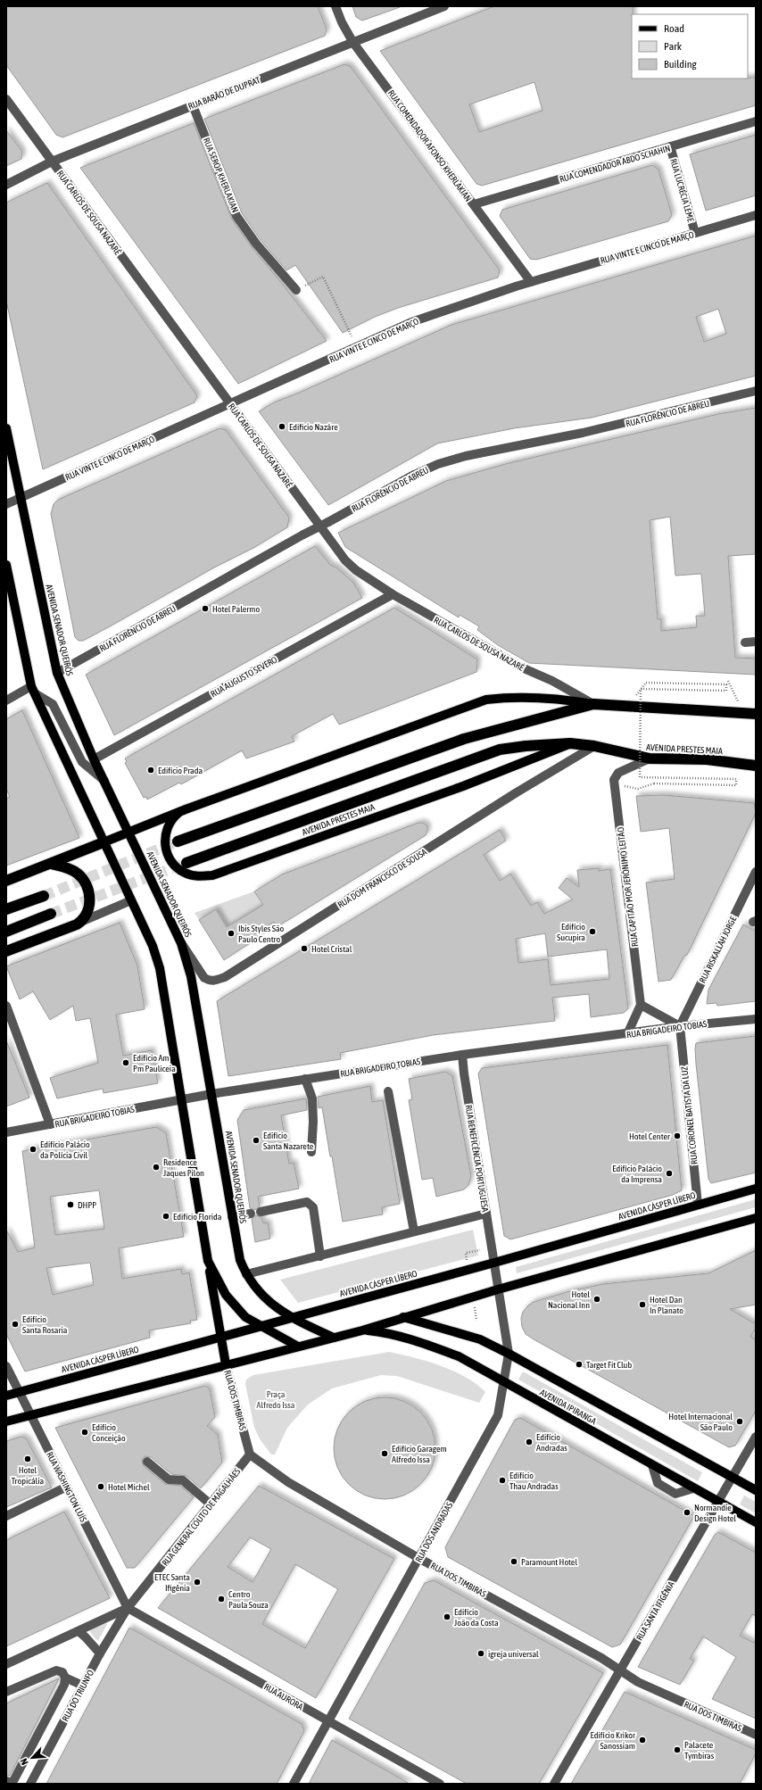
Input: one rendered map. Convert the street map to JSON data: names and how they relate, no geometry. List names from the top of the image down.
{
  "streets": {
    "highway": ["AVENIDA PRESTES MAIA"],
    "main road": ["AVENIDA SENADOR QUEIRÓS", "AVENIDA CÁSPER LÍBERO", "AVENIDA IPIRANGA"],
    "street": [
      "RUA BARÃO DE DUPRAT",
      "RUA COMENDADOR AFONSO KHERLAKIAN",
      "RUA COMENDADOR ABDO SCHAHIN",
      "RUA SEROP KHERLAKIAN",
      "RUA LUCRÉCIA LEME",
      "RUA CARLOS DE SOUSA NAZARÉ",
      "RUA VINTE E CINCO DE MARÇO",
      "RUA FLORÊNCIO DE ABREU",
      "RUA AUGUSTO SEVERO",
      "RUA DOM FRANCISCO DE SOUSA",
      "RUA CAPITÃO MOR JERÔNIMO LEITÃO",
      "RUA RISKALLAH JORGE",
      "RUA BRIGADEIRO TOBIAS",
      "RUA CORONEL BATISTA DA LUZ",
      "RUA BENEFICÊNCIA PORTUGUESA",
      "RUA DOS TIMBIRAS",
      "RUA WASHINGTON LUÍS",
      "RUA GENERAL COUTO DE MAGALHÃES",
      "RUA DOS ANDRADAS",
      "RUA SANTA IFIGÊNIA",
      "RUA DO TRIUNFO",
      "RUA AURORA"
    ]
  },
  "crossings": [
    ["RUA BARÃO DE DUPRAT", "RUA COMENDADOR AFONSO KHERLAKIAN"],
    ["RUA BARÃO DE DUPRAT", "RUA SEROP KHERLAKIAN"],
    ["RUA BARÃO DE DUPRAT", "RUA CARLOS DE SOUSA NAZARÉ"],
    ["RUA COMENDADOR AFONSO KHERLAKIAN", "RUA COMENDADOR ABDO SCHAHIN"],
    ["RUA COMENDADOR AFONSO KHERLAKIAN", "RUA VINTE E CINCO DE MARÇO"],
    ["RUA COMENDADOR ABDO SCHAHIN", "RUA LUCRÉCIA LEME"],
    ["RUA LUCRÉCIA LEME", "RUA VINTE E CINCO DE MARÇO"],
    ["RUA CARLOS DE SOUSA NAZARÉ", "RUA VINTE E CINCO DE MARÇO"],
    ["RUA CARLOS DE SOUSA NAZARÉ", "RUA AUGUSTO SEVERO"],
    ["RUA CARLOS DE SOUSA NAZARÉ", "AVENIDA PRESTES MAIA"],
    ["RUA VINTE E CINCO DE MARÇO", "AVENIDA SENADOR QUEIRÓS"],
    ["RUA FLORÊNCIO DE ABREU", "AVENIDA SENADOR QUEIRÓS"],
    ["AVENIDA SENADOR QUEIRÓS", "RUA AUGUSTO SEVERO"],
    ["AVENIDA SENADOR QUEIRÓS", "AVENIDA PRESTES MAIA"],
    ["AVENIDA SENADOR QUEIRÓS", "RUA DOM FRANCISCO DE SOUSA"],
    ["AVENIDA SENADOR QUEIRÓS", "RUA BRIGADEIRO TOBIAS"],
    ["AVENIDA SENADOR QUEIRÓS", "AVENIDA CÁSPER LÍBERO"],
    ["AVENIDA PRESTES MAIA", "RUA DOM FRANCISCO DE SOUSA"],
    ["RUA RISKALLAH JORGE", "RUA BRIGADEIRO TOBIAS"],
    ["RUA RISKALLAH JORGE", "RUA CORONEL BATISTA DA LUZ"],
    ["RUA BRIGADEIRO TOBIAS", "RUA CORONEL BATISTA DA LUZ"],
    ["RUA BRIGADEIRO TOBIAS", "RUA BENEFICÊNCIA PORTUGUESA"],
    ["RUA CORONEL BATISTA DA LUZ", "AVENIDA CÁSPER LÍBERO"],
    ["RUA BENEFICÊNCIA PORTUGUESA", "AVENIDA CÁSPER LÍBERO"],
    ["RUA BENEFICÊNCIA PORTUGUESA", "RUA DOS ANDRADAS"],
    ["AVENIDA CÁSPER LÍBERO", "RUA WASHINGTON LUÍS"],
    ["AVENIDA CÁSPER LÍBERO", "RUA DOS ANDRADAS"],
    ["RUA DOS TIMBIRAS", "RUA GENERAL COUTO DE MAGALHÃES"],
    ["RUA DOS TIMBIRAS", "RUA DOS ANDRADAS"],
    ["RUA DOS TIMBIRAS", "RUA SANTA IFIGÊNIA"],
    ["AVENIDA IPIRANGA", "RUA DOS ANDRADAS"],
    ["AVENIDA IPIRANGA", "RUA SANTA IFIGÊNIA"],
    ["RUA WASHINGTON LUÍS", "RUA GENERAL COUTO DE MAGALHÃES"],
    ["RUA WASHINGTON LUÍS", "RUA DO TRIUNFO"],
    ["RUA WASHINGTON LUÍS", "RUA AURORA"],
    ["RUA GENERAL COUTO DE MAGALHÃES", "RUA DO TRIUNFO"],
    ["RUA GENERAL COUTO DE MAGALHÃES", "RUA AURORA"],
    ["RUA DOS ANDRADAS", "RUA AURORA"],
    ["RUA DO TRIUNFO", "RUA AURORA"]
  ],
  "parks": ["Praça Alfredo Issa"],
  "places": [
    "Edificio Nazáre",
    "Hotel Palermo",
    "Edifício Prada",
    "Edifício Sucupira",
    "Ibis Styles São Paulo Centro",
    "Hotel Cristal",
    "Edifício Am Pm Pauliceia",
    "Hotel Center",
    "Edifício Santa Nazarete",
    "Edifício Palácio da Polícia Civil",
    "Residence Jaques Pilon",
    "Edifício Palácio da Imprensa",
    "DHPP",
    "Edifício Florida",
    "Hotel Nacional Inn",
    "Hotel Dan In Planato",
    "Edifício Santa Rosaria",
    "Target Fit Club",
    "Hotel Internacional São Paulo",
    "Edifício Conceição",
    "Edifício Andradas",
    "Edifício Garagem Alfredo Issa",
    "Hotel Tropicália",
    "Edifício Thau Andradas",
    "Hotel Michel",
    "Normandie Design Hotel",
    "Paramount Hotel",
    "ETEC Santa Ifigênia",
    "Centro Paula Souza",
    "Edifício João da Costa",
    "igreja universal",
    "Edifício Krikor Sanossiam",
    "Palacete Tymbiras"
  ],
  "legend": ["Road", "Park", "Building"],
  "north": "bottom left"
}
